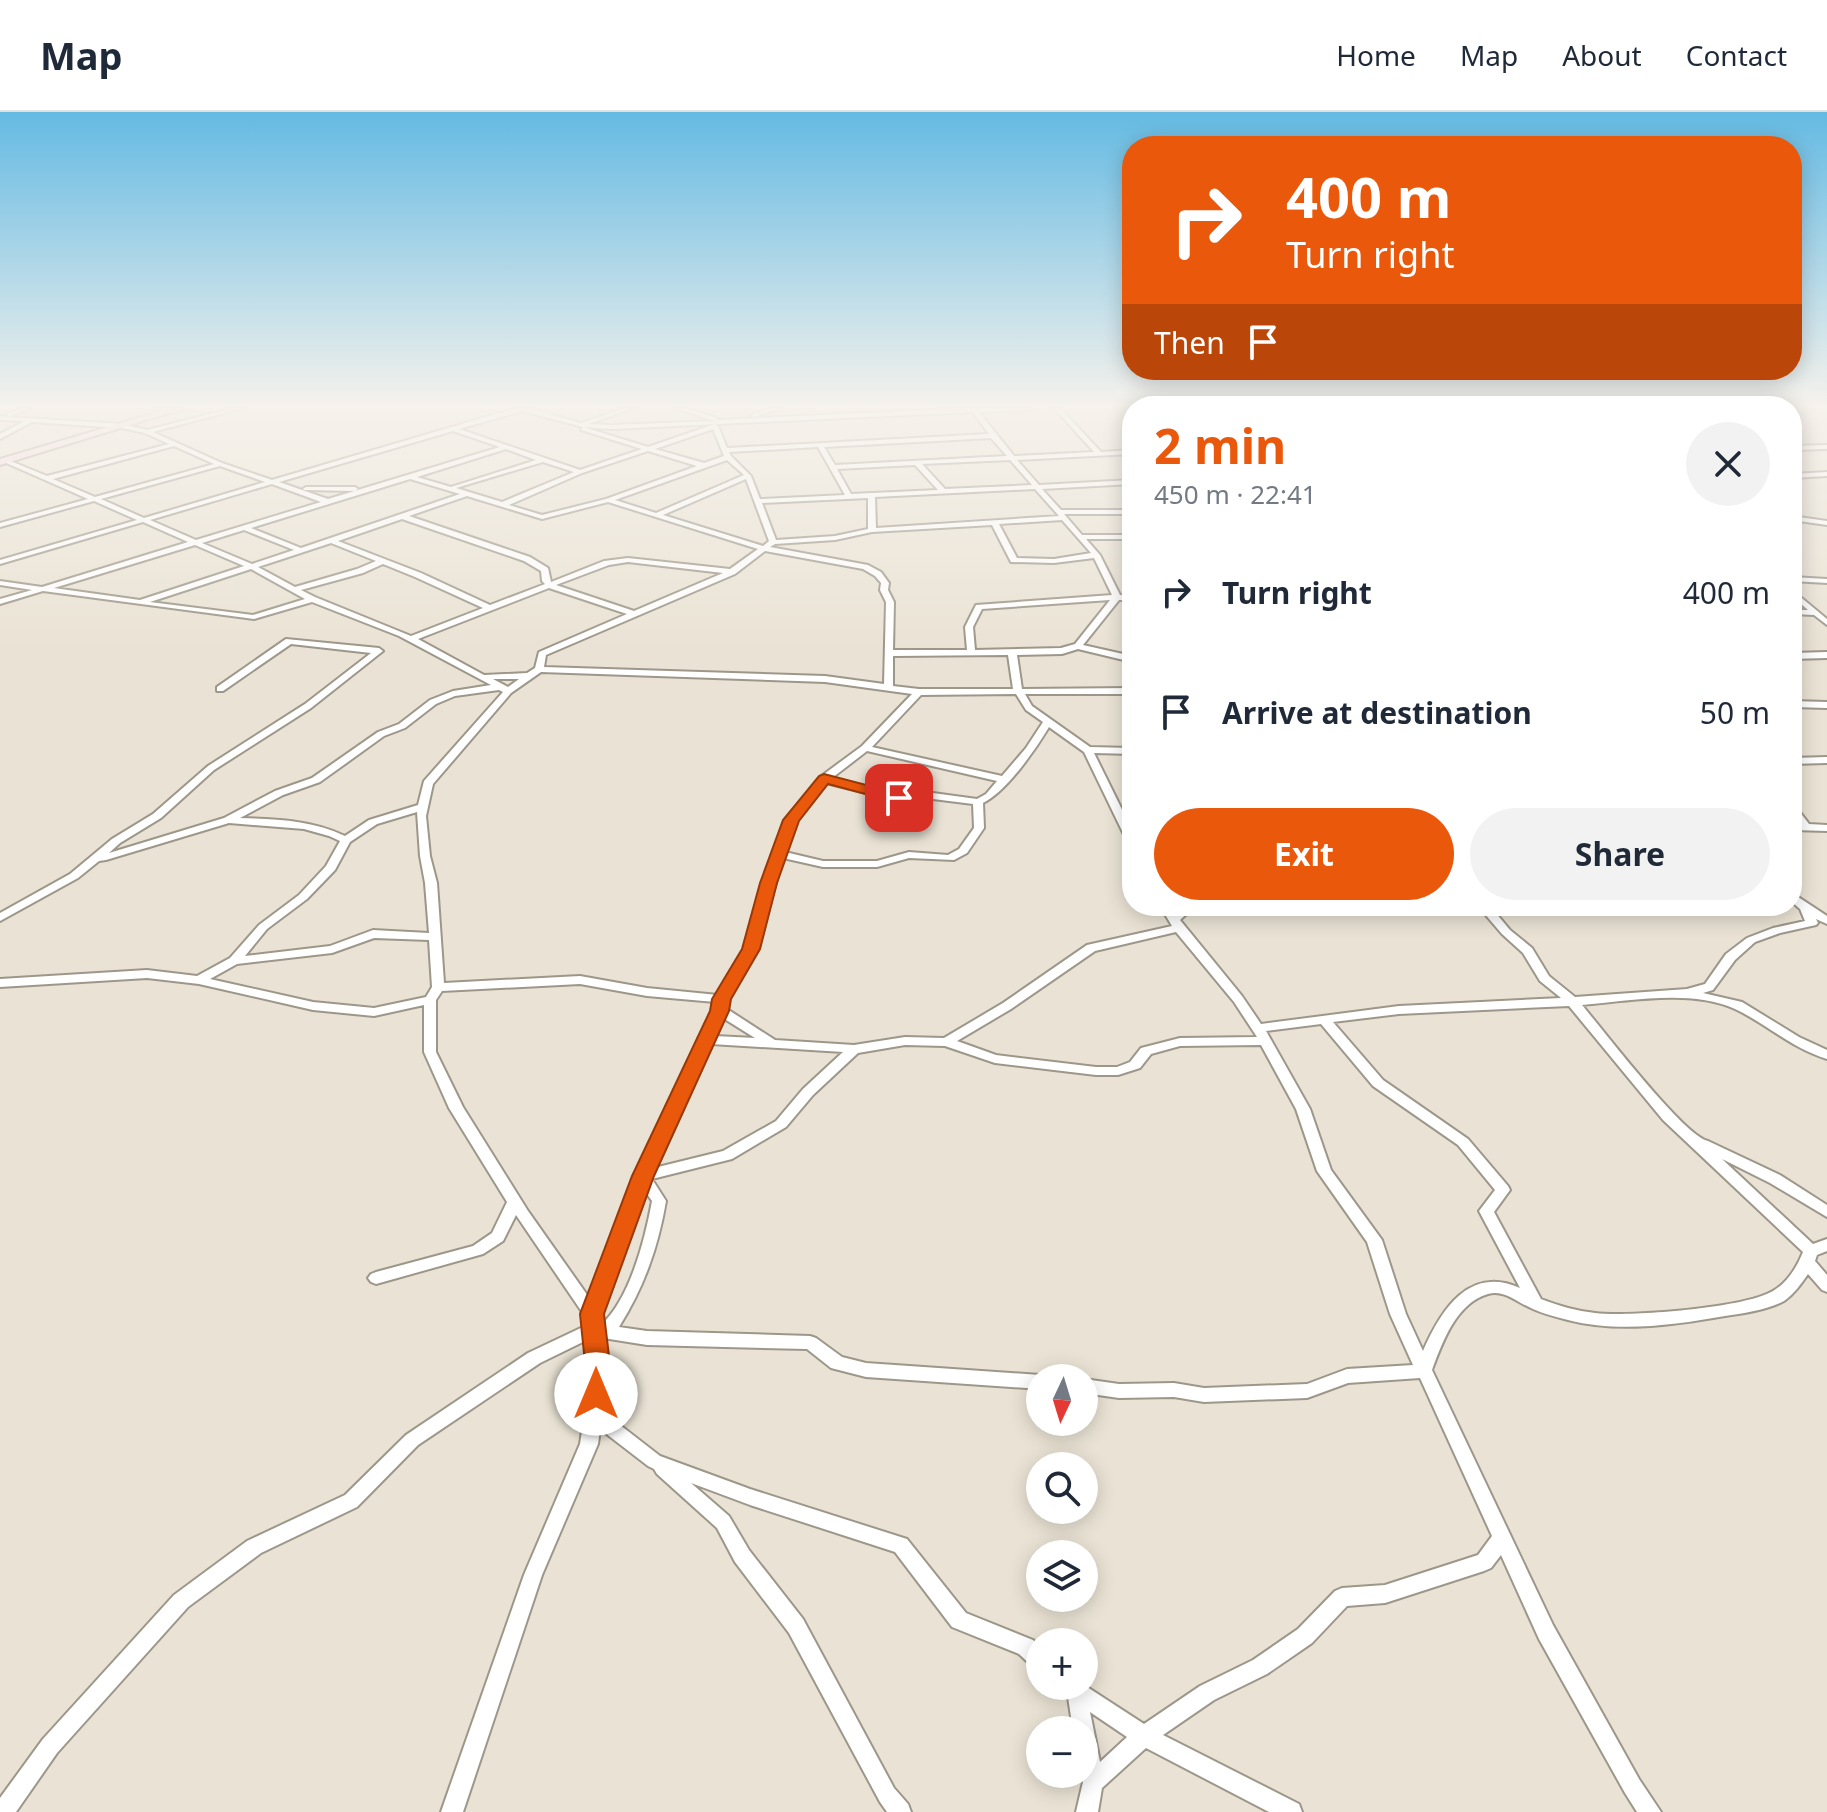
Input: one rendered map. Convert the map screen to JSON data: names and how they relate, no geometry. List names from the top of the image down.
{
  "north": "bottom",
  "page": {
    "header": "Map",
    "nav": [
      "Home",
      "Map",
      "About",
      "Contact"
    ],
    "turn": ["400 m", "Turn right"],
    "then": "Then",
    "heading": ["2 min", "450 m · 22:41"],
    "list": [
      {
        "name": "Turn right",
        "value": "400 m"
      },
      {
        "name": "Arrive at destination",
        "value": "50 m"
      }
    ],
    "buttons": ["Exit", "Share"],
    "map_buttons": ["+", "−"]
  }
}
